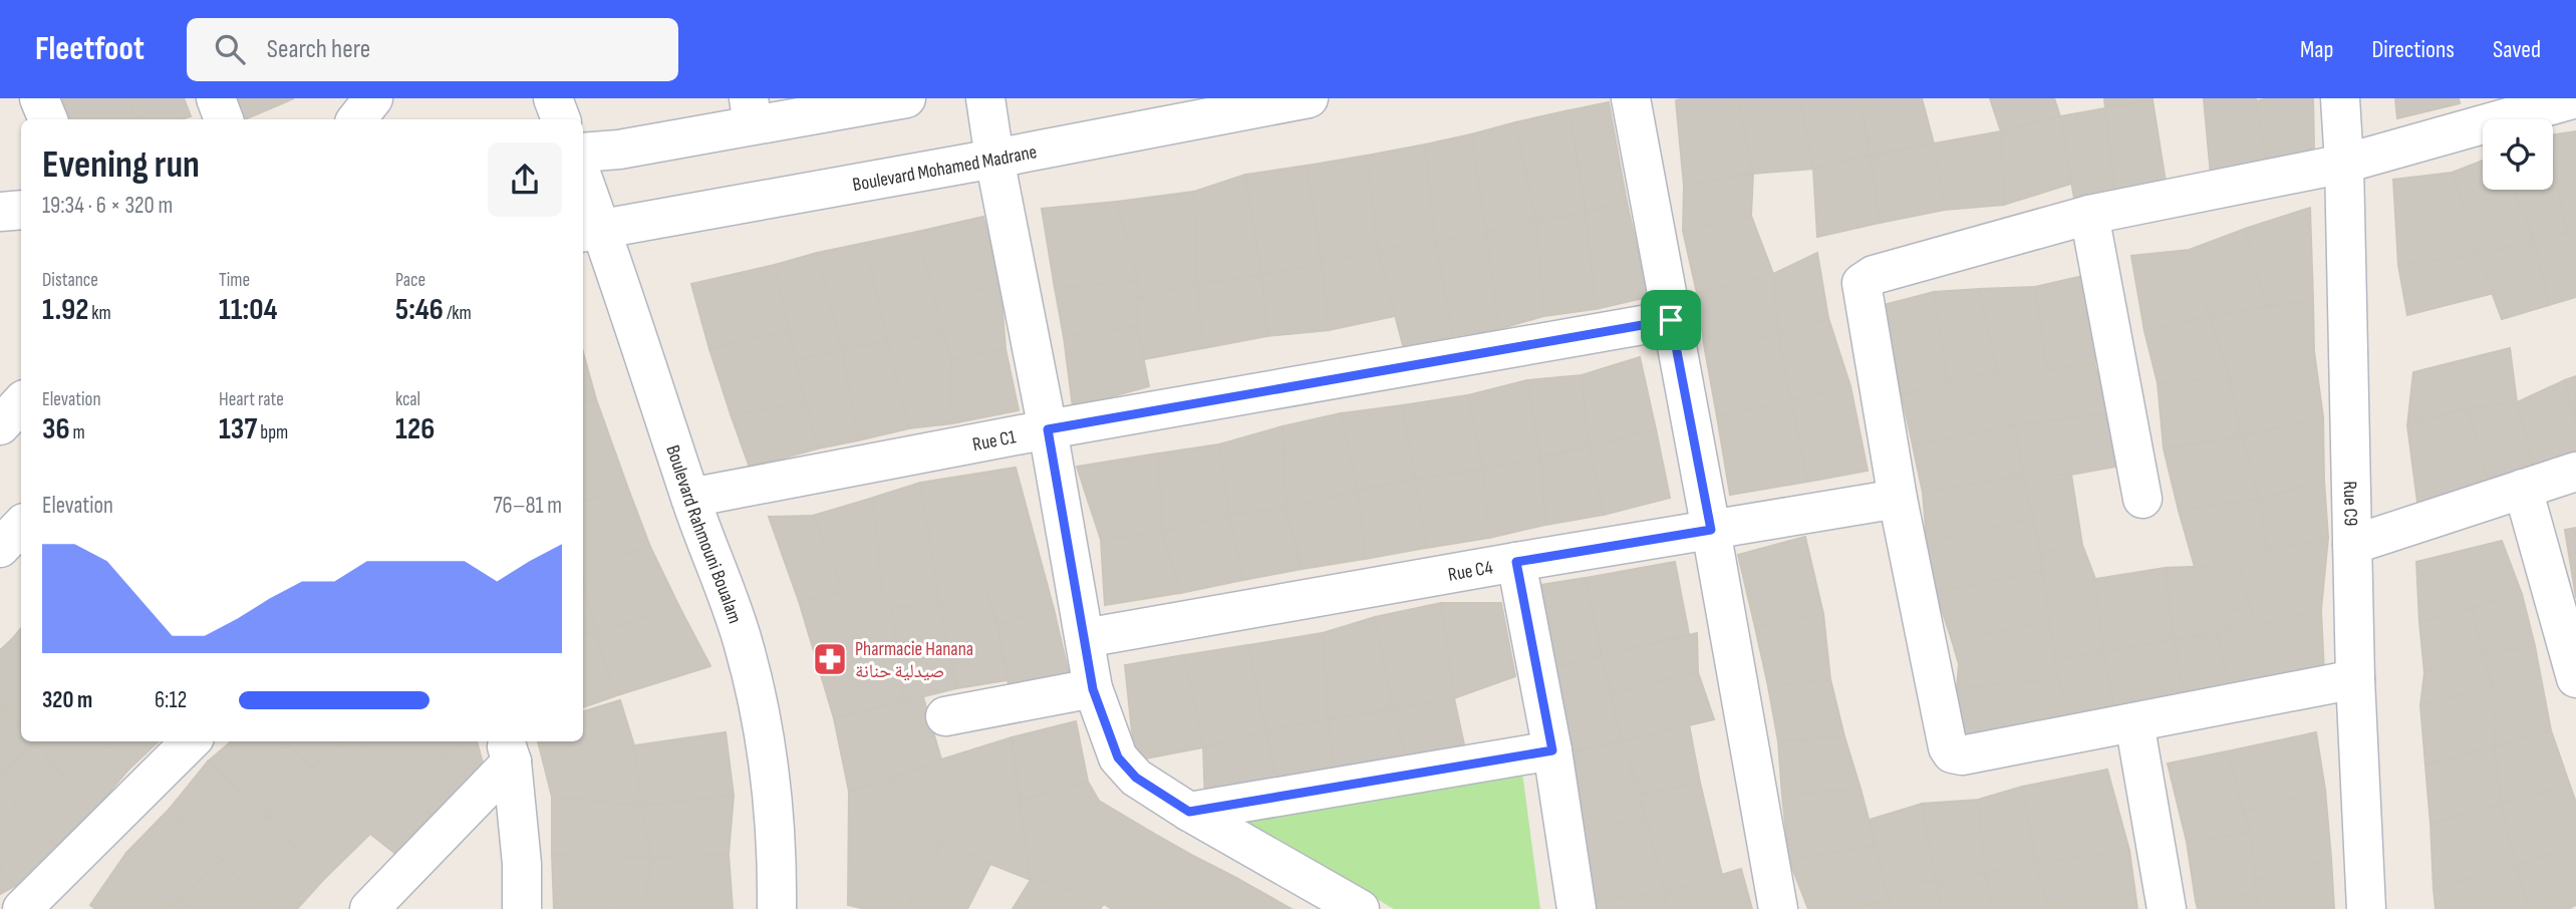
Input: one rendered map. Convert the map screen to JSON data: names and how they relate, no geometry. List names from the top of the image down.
{
  "streets": {
    "street": [
      "Boulevard Mohamed Madrane",
      "Rue C1",
      "Rue C9",
      "Boulevard Rahmouni Boualam",
      "Rue C4"
    ]
  },
  "crossings": [
    ["Boulevard Mohamed Madrane", "Boulevard Rahmouni Boualam"],
    ["Rue C1", "Boulevard Rahmouni Boualam"]
  ],
  "places": {
    "pharmacy": ["Pharmacie Hanana صيدلية حنانة"]
  },
  "page": {
    "header": "Fleetfoot",
    "search": "Search here",
    "nav": ["Map", "Directions", "Saved"],
    "heading": ["Evening run", "19:34 · 6 × 320 m"],
    "stats": [
      ["Distance", "1.92 km"],
      ["Time", "11:04"],
      ["Pace", "5:46 /km"],
      ["Elevation", "36 m"],
      ["Heart rate", "137 bpm"],
      ["kcal", "126"]
    ],
    "chart": ["Elevation", "76–81 m"],
    "list": [
      {
        "name": "320 m",
        "note": "6:12"
      }
    ]
  }
}
